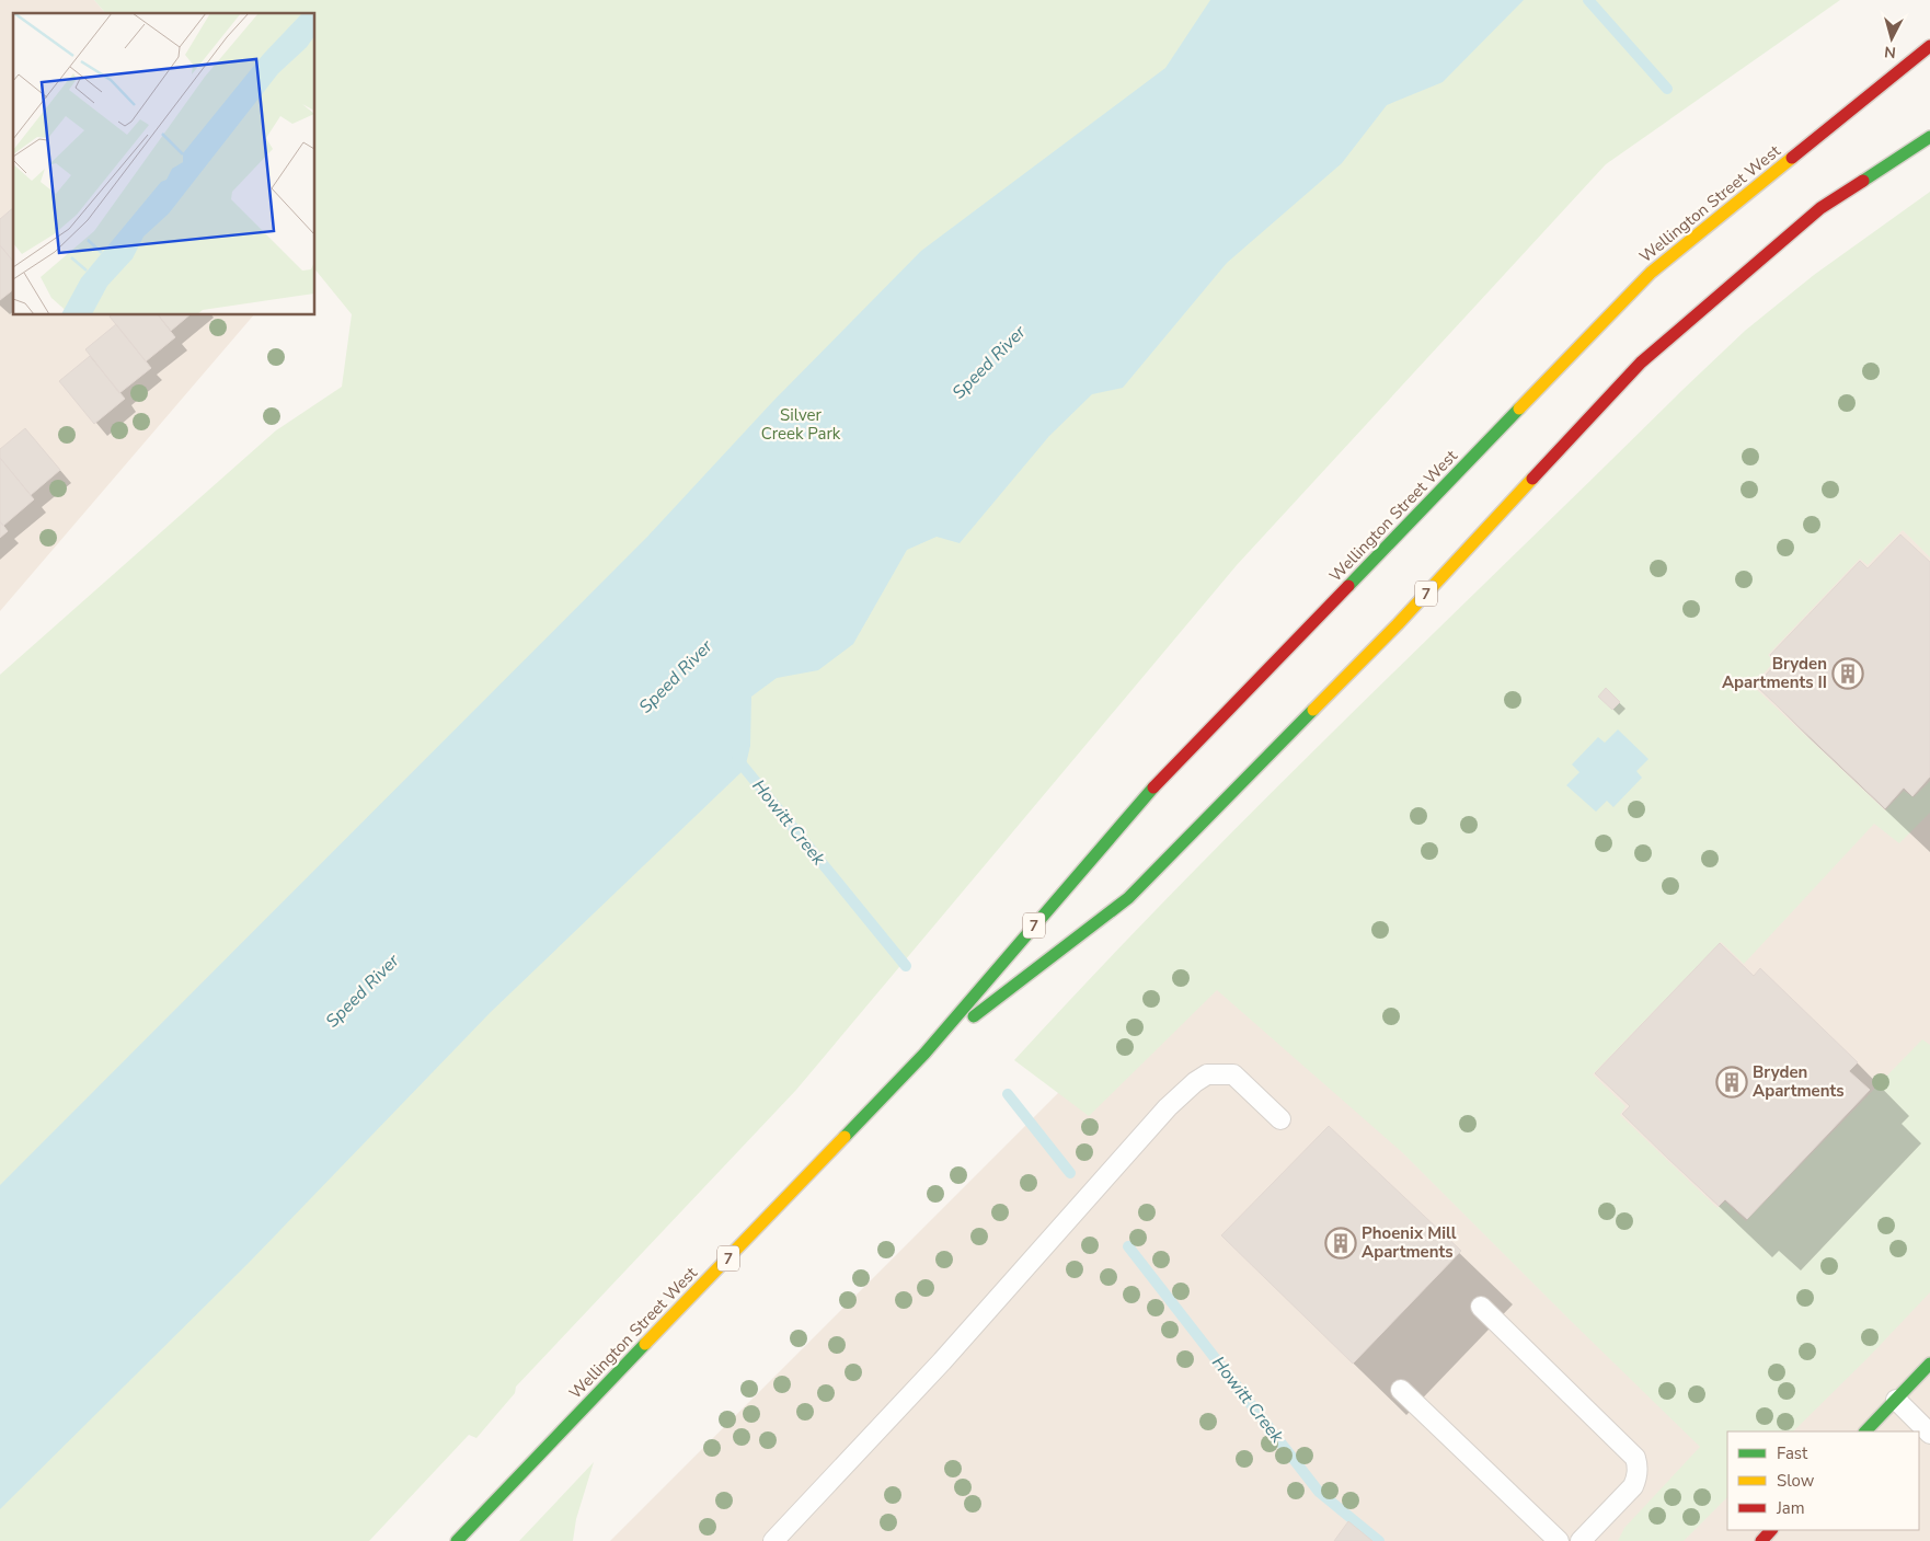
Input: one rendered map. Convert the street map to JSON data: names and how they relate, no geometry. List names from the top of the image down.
{
  "streets": {
    "main road": ["Wellington Street West", "7"]
  },
  "water": ["Speed River", "Howitt Creek"],
  "parks": ["Silver Creek Park"],
  "places": {
    "building": ["Bryden Apartments II", "Bryden Apartments", "Phoenix Mill Apartments"]
  },
  "legend": ["Fast", "Slow", "Jam"],
  "north": "bottom"
}
